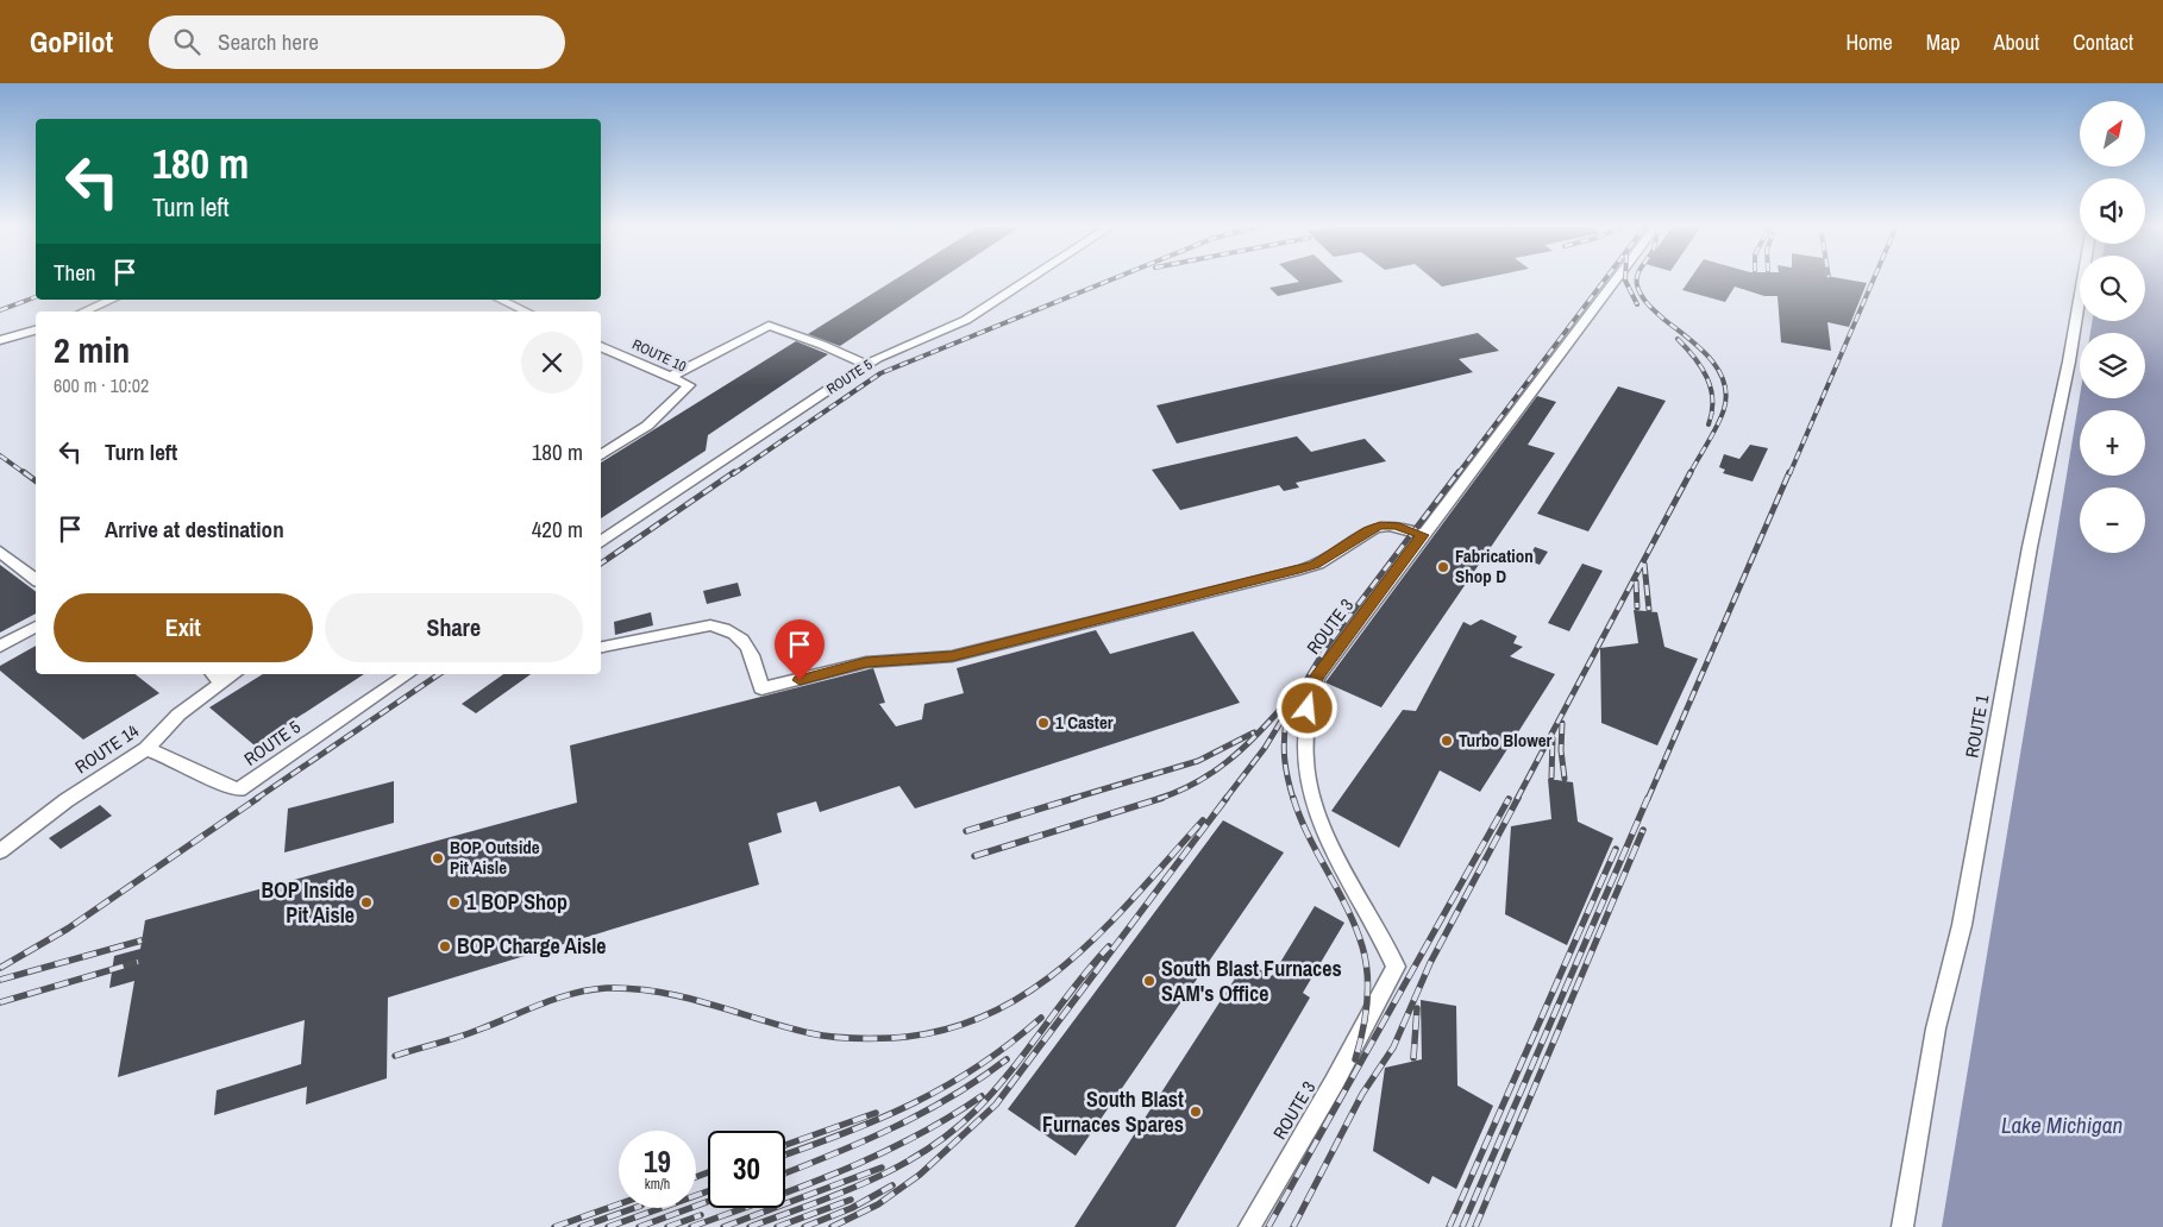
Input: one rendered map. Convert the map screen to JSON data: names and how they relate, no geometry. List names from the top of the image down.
{
  "streets": {
    "street": [
      "ROUTE 10",
      "ROUTE 5",
      "ROUTE 3",
      "ROUTE 1",
      "ROUTE 14"
    ]
  },
  "crossings": [
    ["ROUTE 5", "ROUTE 14"]
  ],
  "water": ["Lake Michigan"],
  "places": [
    "Fabrication Shop D",
    "1 Caster",
    "Turbo Blower",
    "BOP Outside Pit Aisle",
    "BOP Inside Pit Aisle",
    "1 BOP Shop",
    "BOP Charge Aisle",
    "South Blast Furnaces SAM's Office",
    "South Blast Furnaces Spares"
  ],
  "north": "top right",
  "page": {
    "header": "GoPilot",
    "search": "Search here",
    "nav": [
      "Home",
      "Map",
      "About",
      "Contact"
    ],
    "map_buttons": ["+", "−"],
    "turn": ["180 m", "Turn left"],
    "then": "Then",
    "heading": ["2 min", "600 m · 10:02"],
    "list": [
      {
        "name": "Turn left",
        "value": "180 m"
      },
      {
        "name": "Arrive at destination",
        "value": "420 m"
      }
    ],
    "buttons": ["Exit", "Share"],
    "speed": "19 km/h",
    "limit": "30"
  }
}
